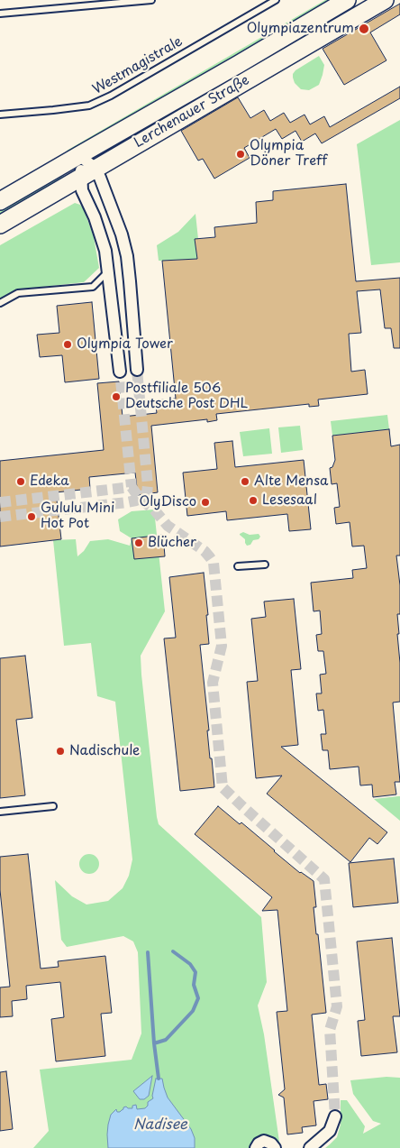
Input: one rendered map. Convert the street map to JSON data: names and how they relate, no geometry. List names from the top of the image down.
{
  "streets": {
    "main road": ["Lerchenauer Straße"],
    "lane": ["Westmagistrale"]
  },
  "water": ["Nadisee"],
  "places": [
    "Olympiazentrum",
    "Olympia Döner Treff",
    "Olympia Tower",
    "Postfiliale 506 Deutsche Post DHL",
    "Edeka",
    "Alte Mensa",
    "Lesesaal",
    "OlyDisco",
    "Gululu Mini Hot Pot",
    "Blücher",
    "Nadischule"
  ]
}
